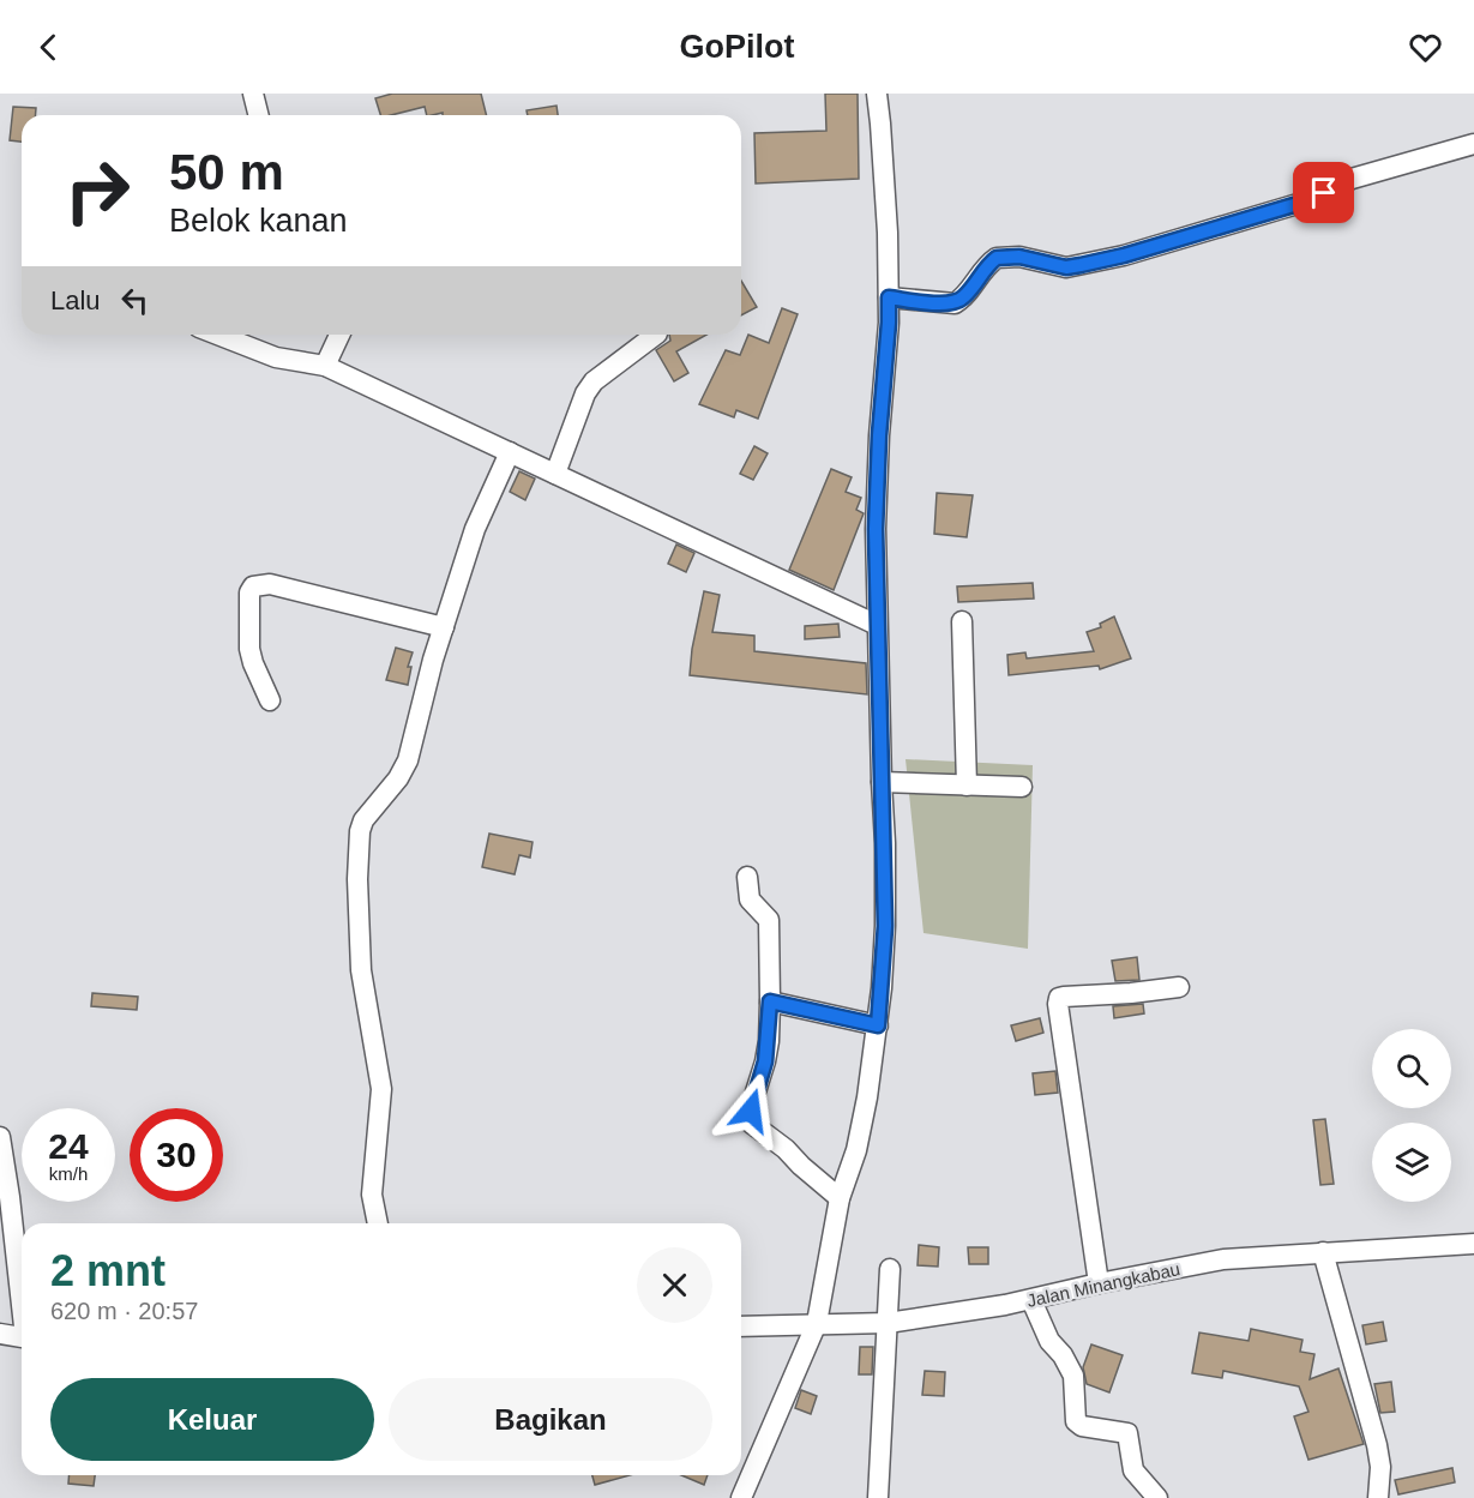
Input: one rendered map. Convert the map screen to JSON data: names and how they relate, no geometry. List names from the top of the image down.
{
  "streets": {
    "street": ["Jalan Minangkabau"]
  },
  "page": {
    "header": "GoPilot",
    "turn": ["50 m", "Belok kanan"],
    "then": "Lalu",
    "speed": "24 km/h",
    "limit": "30",
    "heading": ["2 mnt", "620 m · 20:57"],
    "buttons": ["Keluar", "Bagikan"]
  }
}
